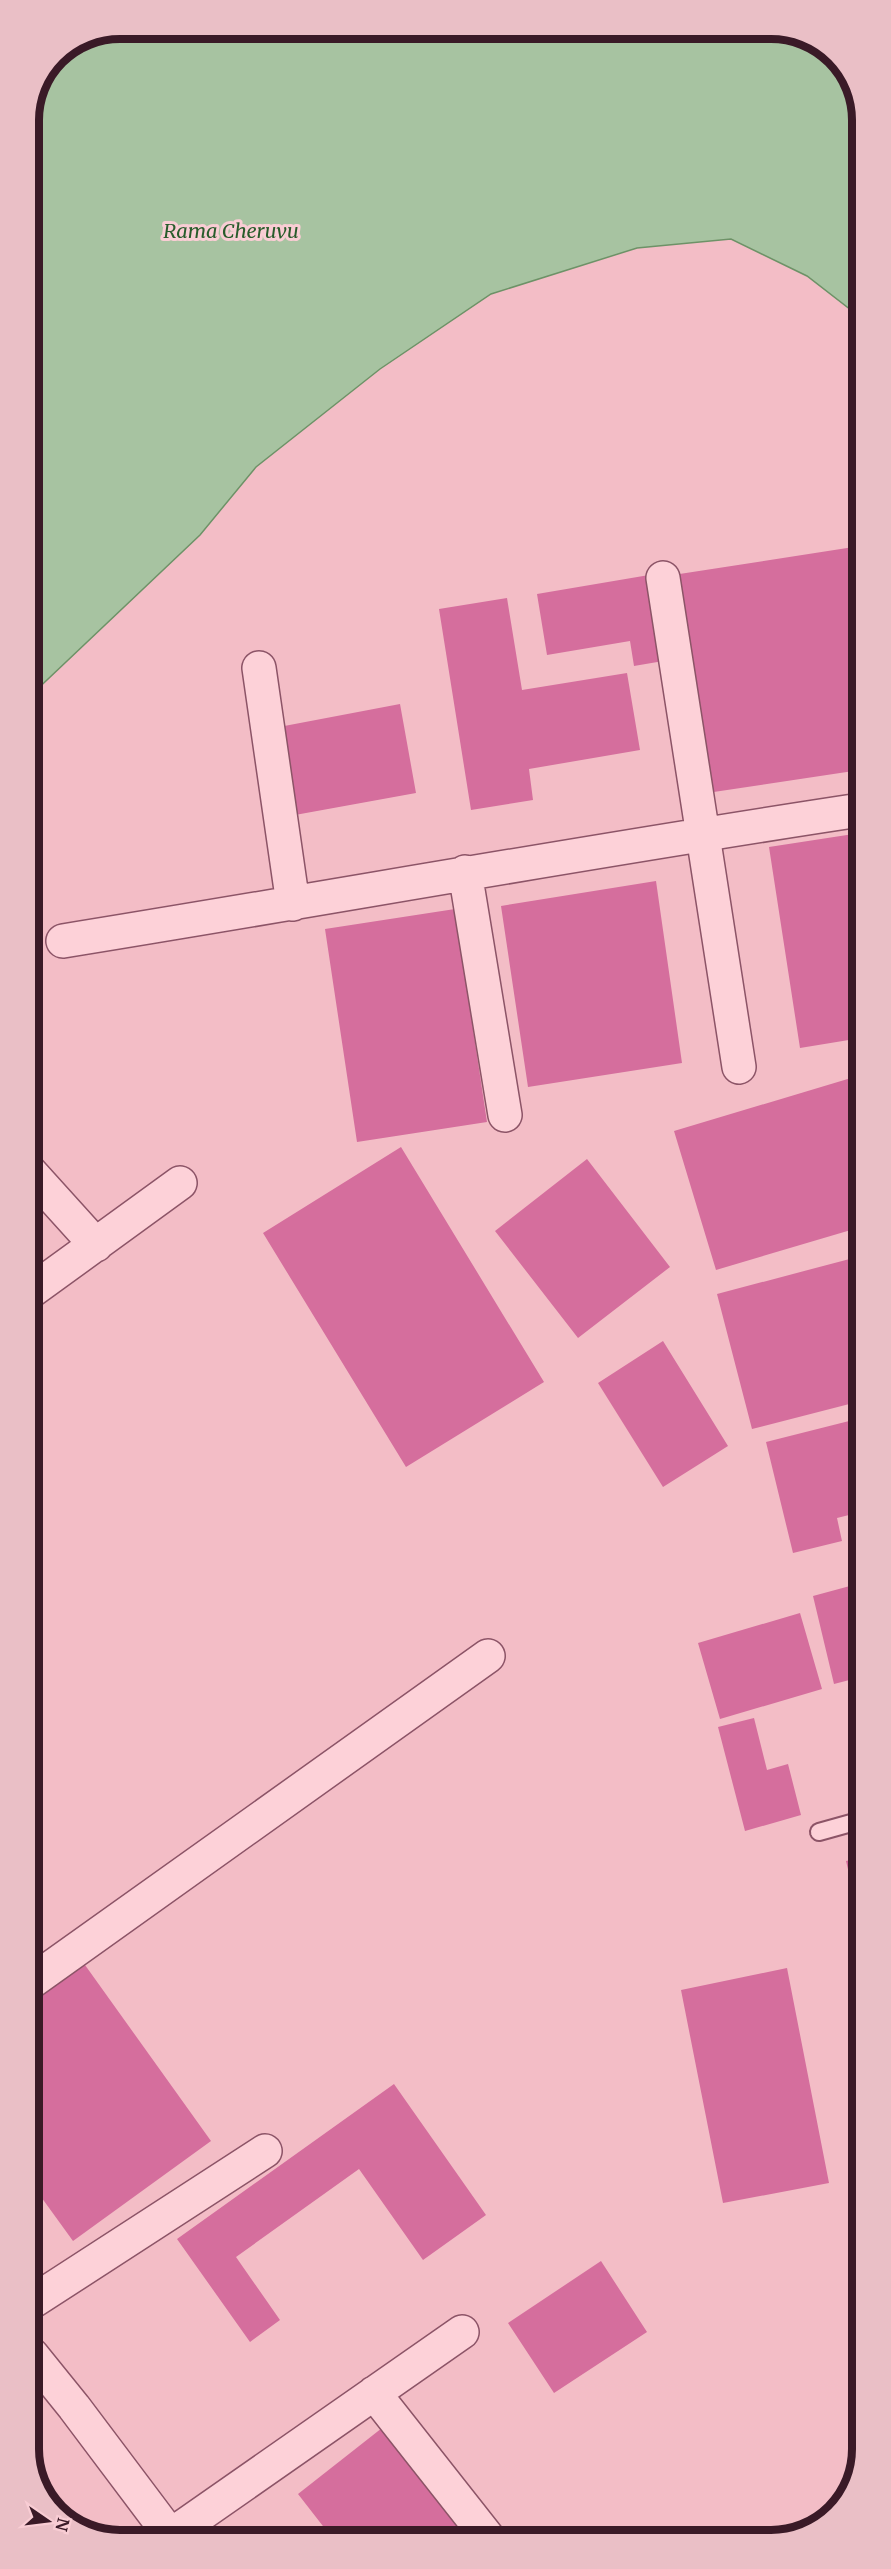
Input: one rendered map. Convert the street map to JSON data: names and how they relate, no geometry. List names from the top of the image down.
{
  "water": ["Rama Cheruvu"],
  "north": "right"
}
